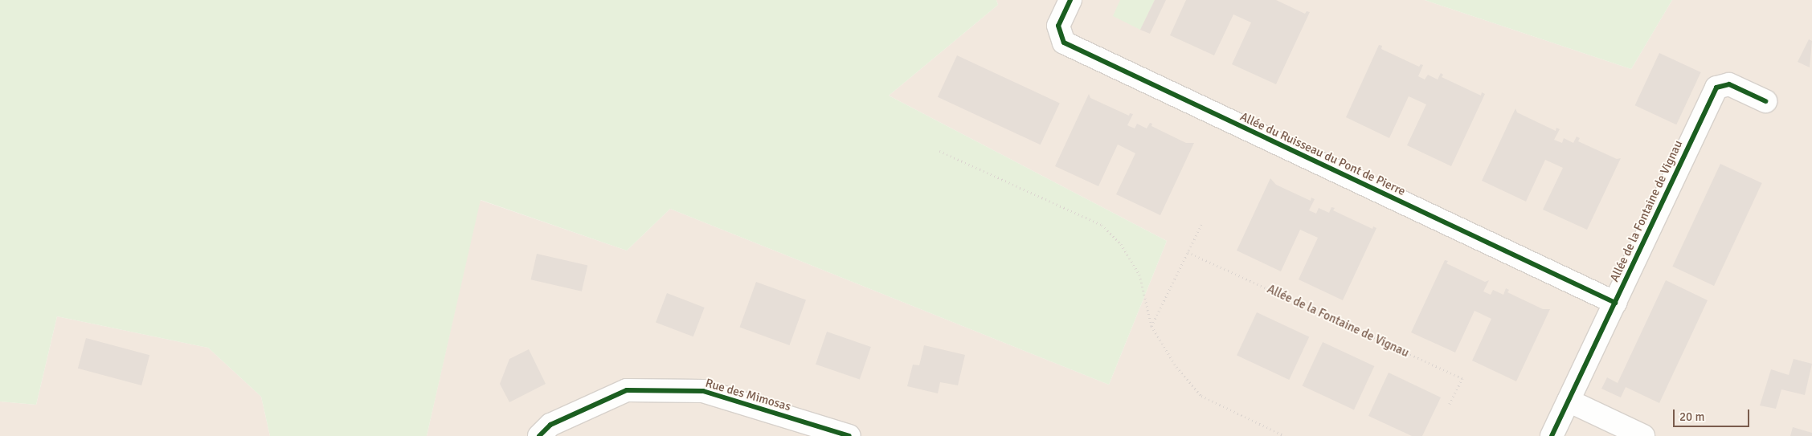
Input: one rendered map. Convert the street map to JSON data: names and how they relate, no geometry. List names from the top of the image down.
{
  "streets": {
    "street": ["Allée du Ruisseau du Pont de Pierre", "Allée de la Fontaine de Vignau", "Rue des Mimosas"]
  },
  "crossings": [
    ["Allée du Ruisseau du Pont de Pierre", "Allée de la Fontaine de Vignau"]
  ],
  "scale_bar": "20 m"
}
